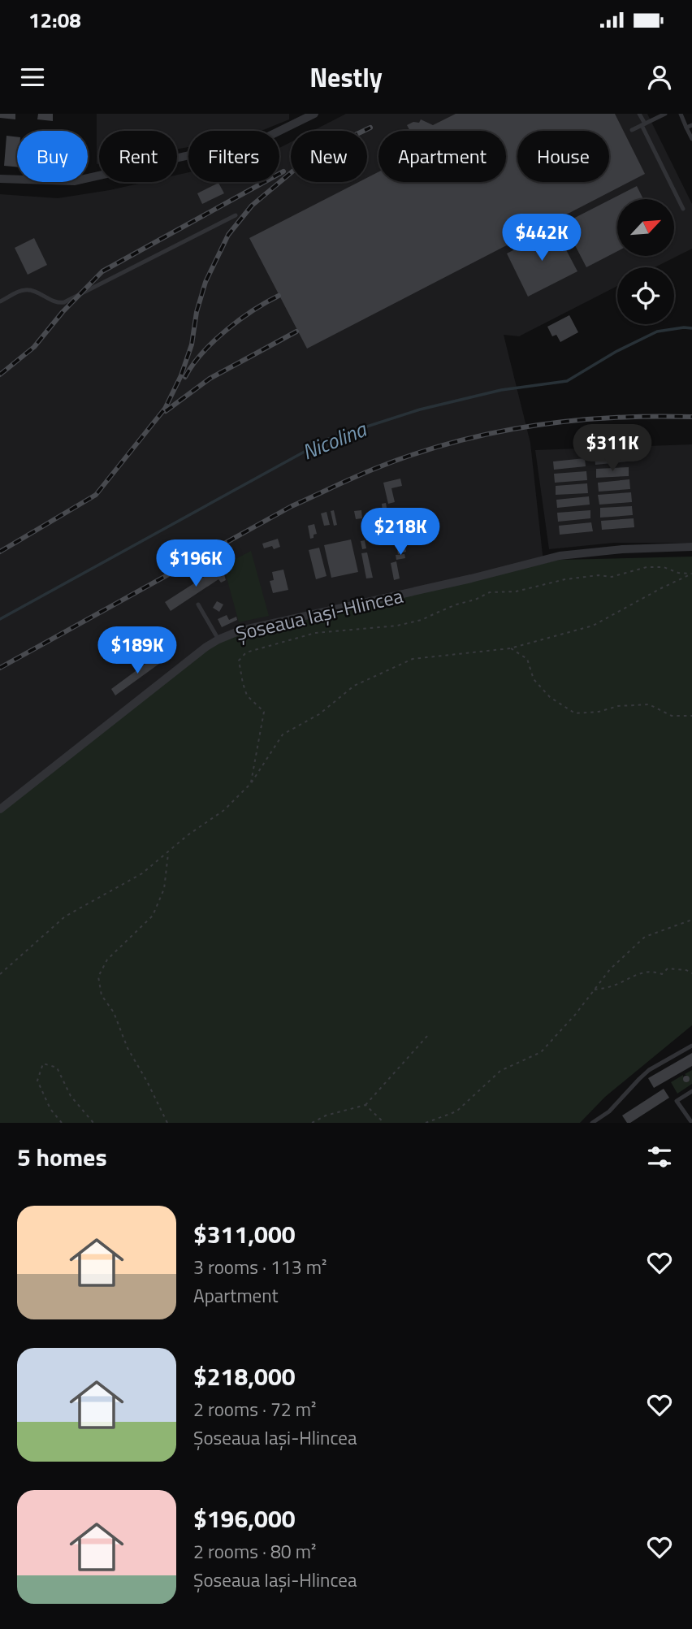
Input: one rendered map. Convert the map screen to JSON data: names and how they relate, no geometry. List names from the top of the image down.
{
  "streets": {
    "street": ["Șoseaua Iași-Hlincea"]
  },
  "water": ["Nicolina"],
  "north": "top right",
  "page": {
    "status": "12:08",
    "header": "Nestly",
    "chip": [
      "Buy",
      "Rent",
      "Filters",
      "New",
      "Apartment",
      "House"
    ],
    "price": [
      "$442K",
      "$311K",
      "$218K",
      "$196K",
      "$189K"
    ],
    "heading": "5 homes",
    "list": [
      {
        "name": "$311,000",
        "note": "3 rooms · 113 m² · Apartment"
      },
      {
        "name": "$218,000",
        "note": "2 rooms · 72 m² · Șoseaua Iași-Hlincea"
      },
      {
        "name": "$196,000",
        "note": "2 rooms · 80 m² · Șoseaua Iași-Hlincea"
      }
    ]
  }
}
